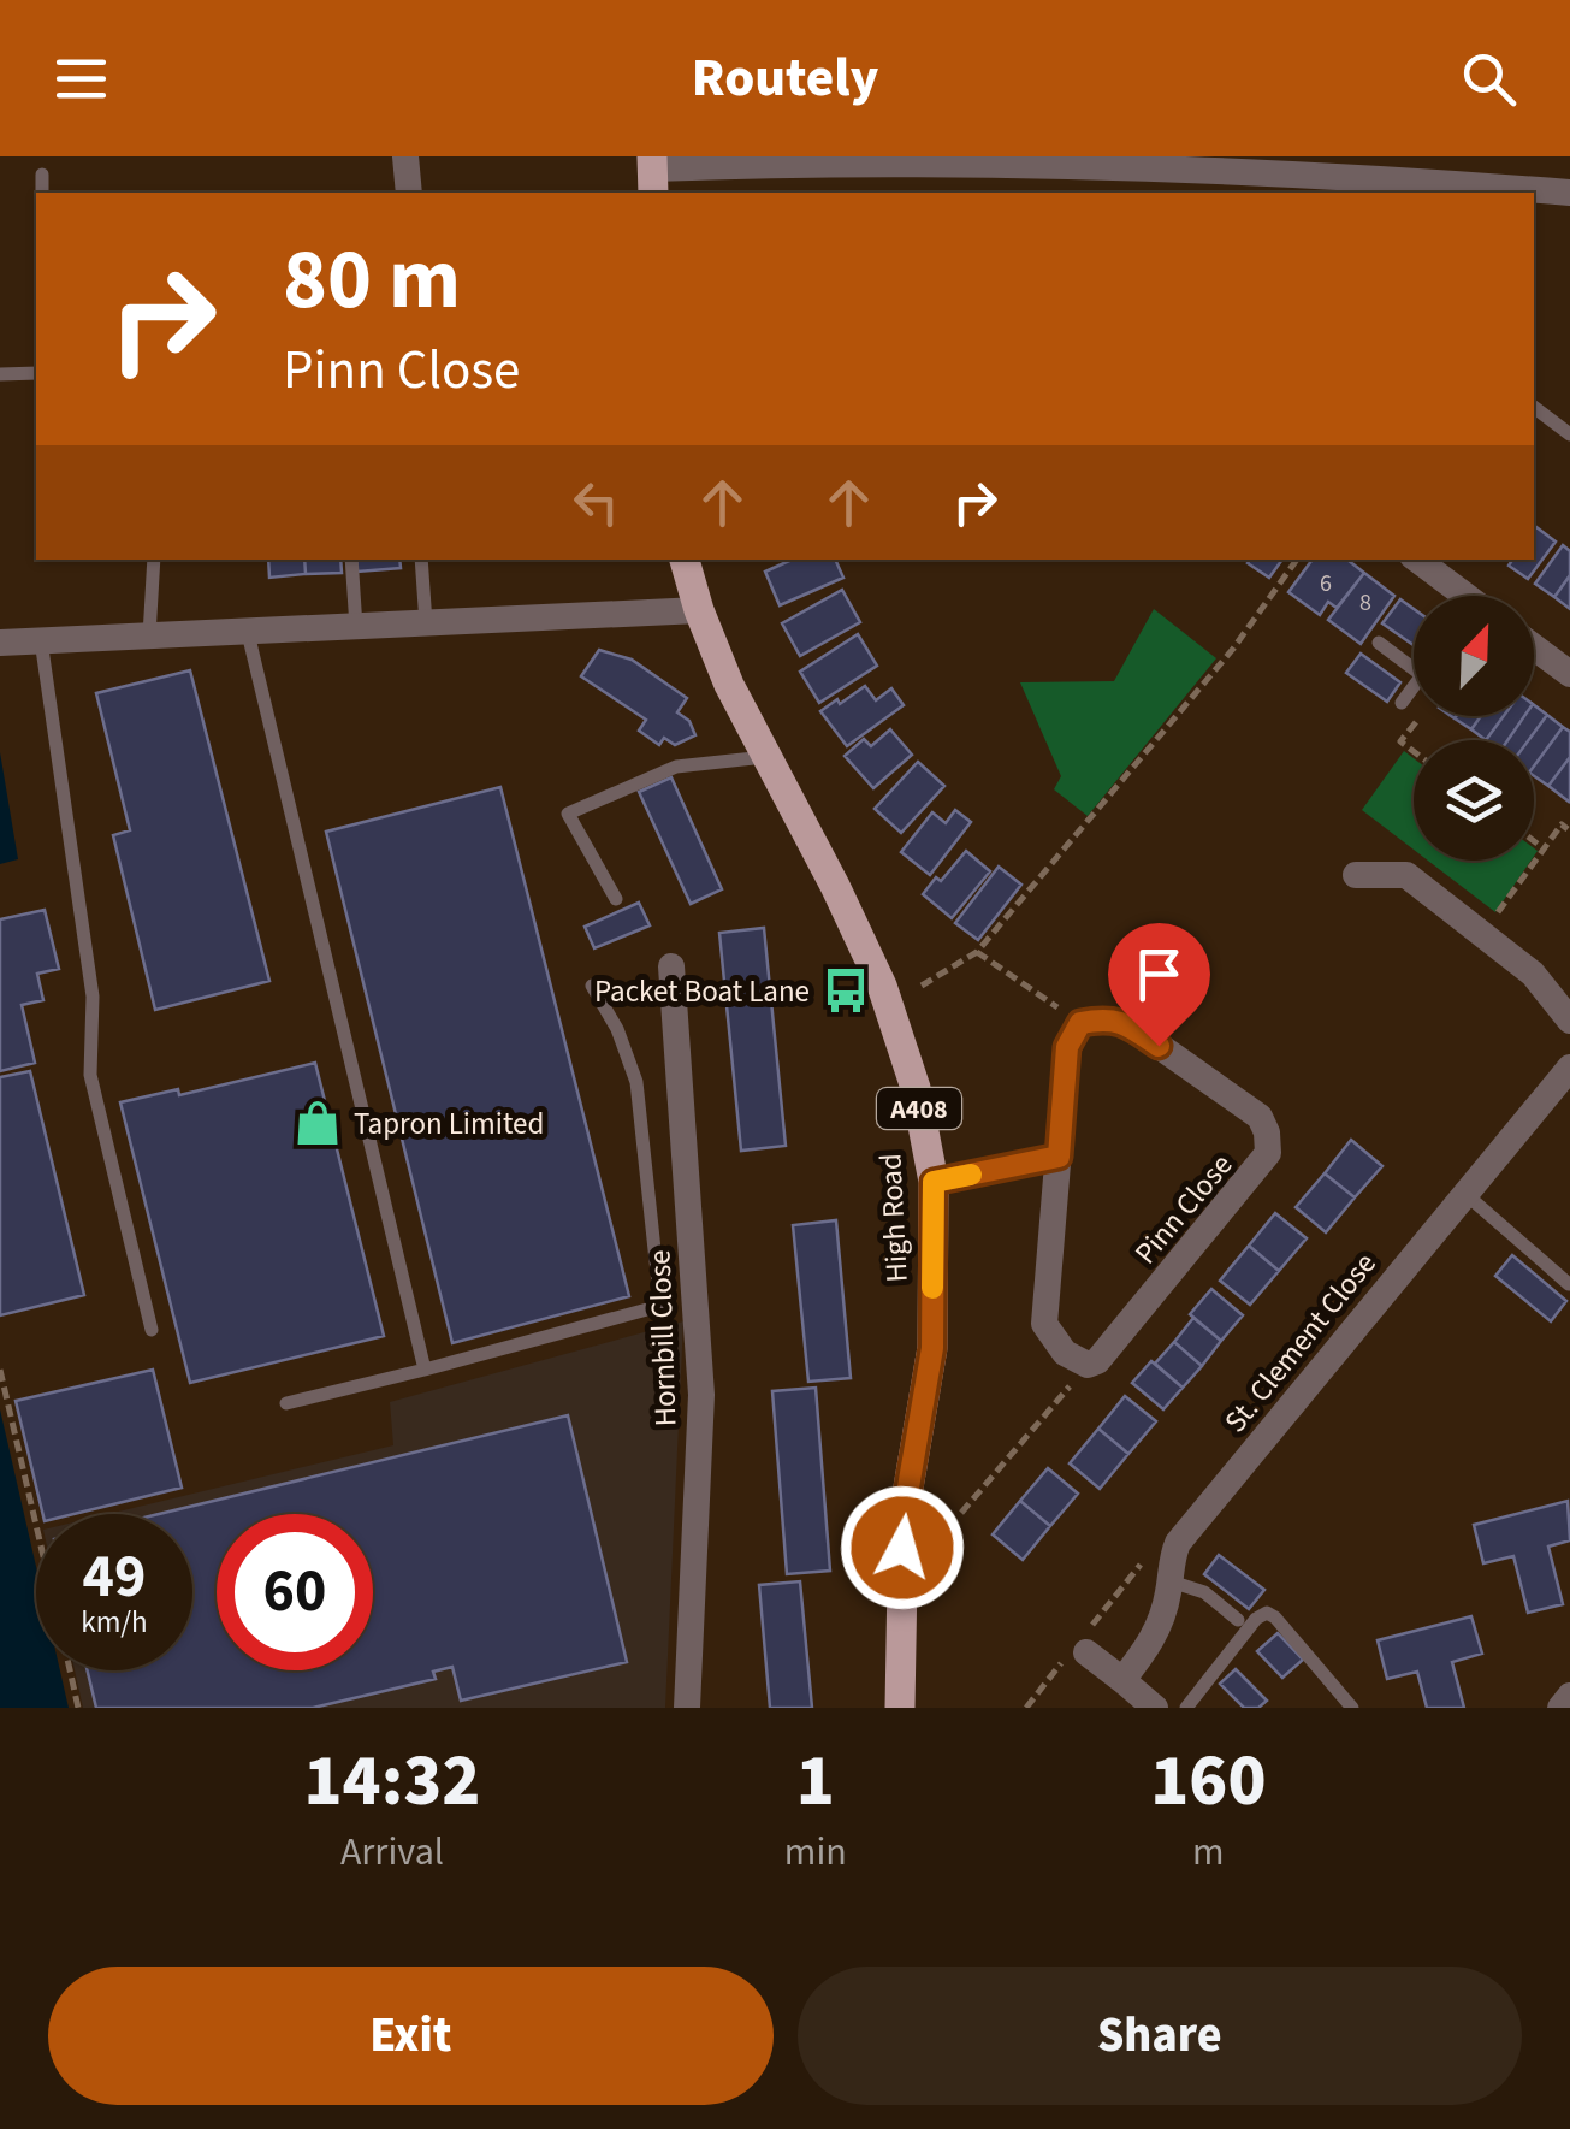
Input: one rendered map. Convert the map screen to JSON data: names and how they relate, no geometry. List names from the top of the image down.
{
  "streets": {
    "main road": ["A408", "High Road"],
    "street": ["Pinn Close", "Hornbill Close", "St. Clement Close"]
  },
  "places": {
    "bus stop": ["Packet Boat Lane"],
    "shop": ["Tapron Limited"]
  },
  "house_numbers": ["6", "8"],
  "north": "top right",
  "page": {
    "header": "Routely",
    "turn": ["80 m", "Pinn Close"],
    "speed": "49 km/h",
    "limit": "60",
    "eta": [
      "14:32",
      "Arrival",
      "1",
      "min",
      "160",
      "m"
    ],
    "buttons": ["Exit", "Share"]
  }
}
